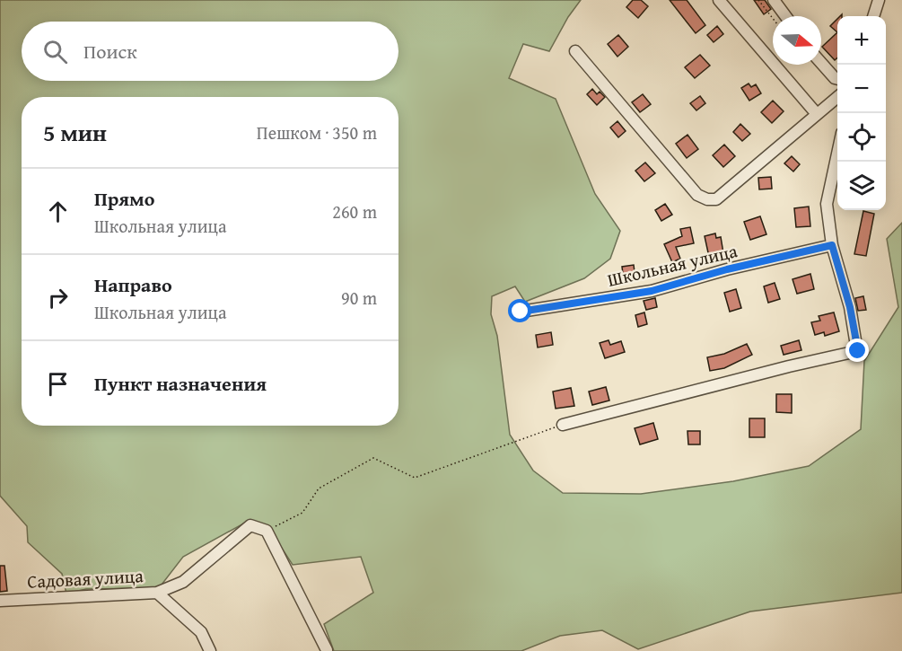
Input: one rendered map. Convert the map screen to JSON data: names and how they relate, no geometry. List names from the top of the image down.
{
  "streets": {
    "street": ["Школьная улица", "Садовая улица"]
  },
  "north": "right",
  "page": {
    "map_buttons": ["+", "−"],
    "search": "Поиск",
    "heading": ["5 мин", "Пешком · 350 m"],
    "list": [
      ["Прямо", "Школьная улица", "260 m"],
      ["Направо", "Школьная улица", "90 m"],
      "Пункт назначения"
    ]
  }
}
